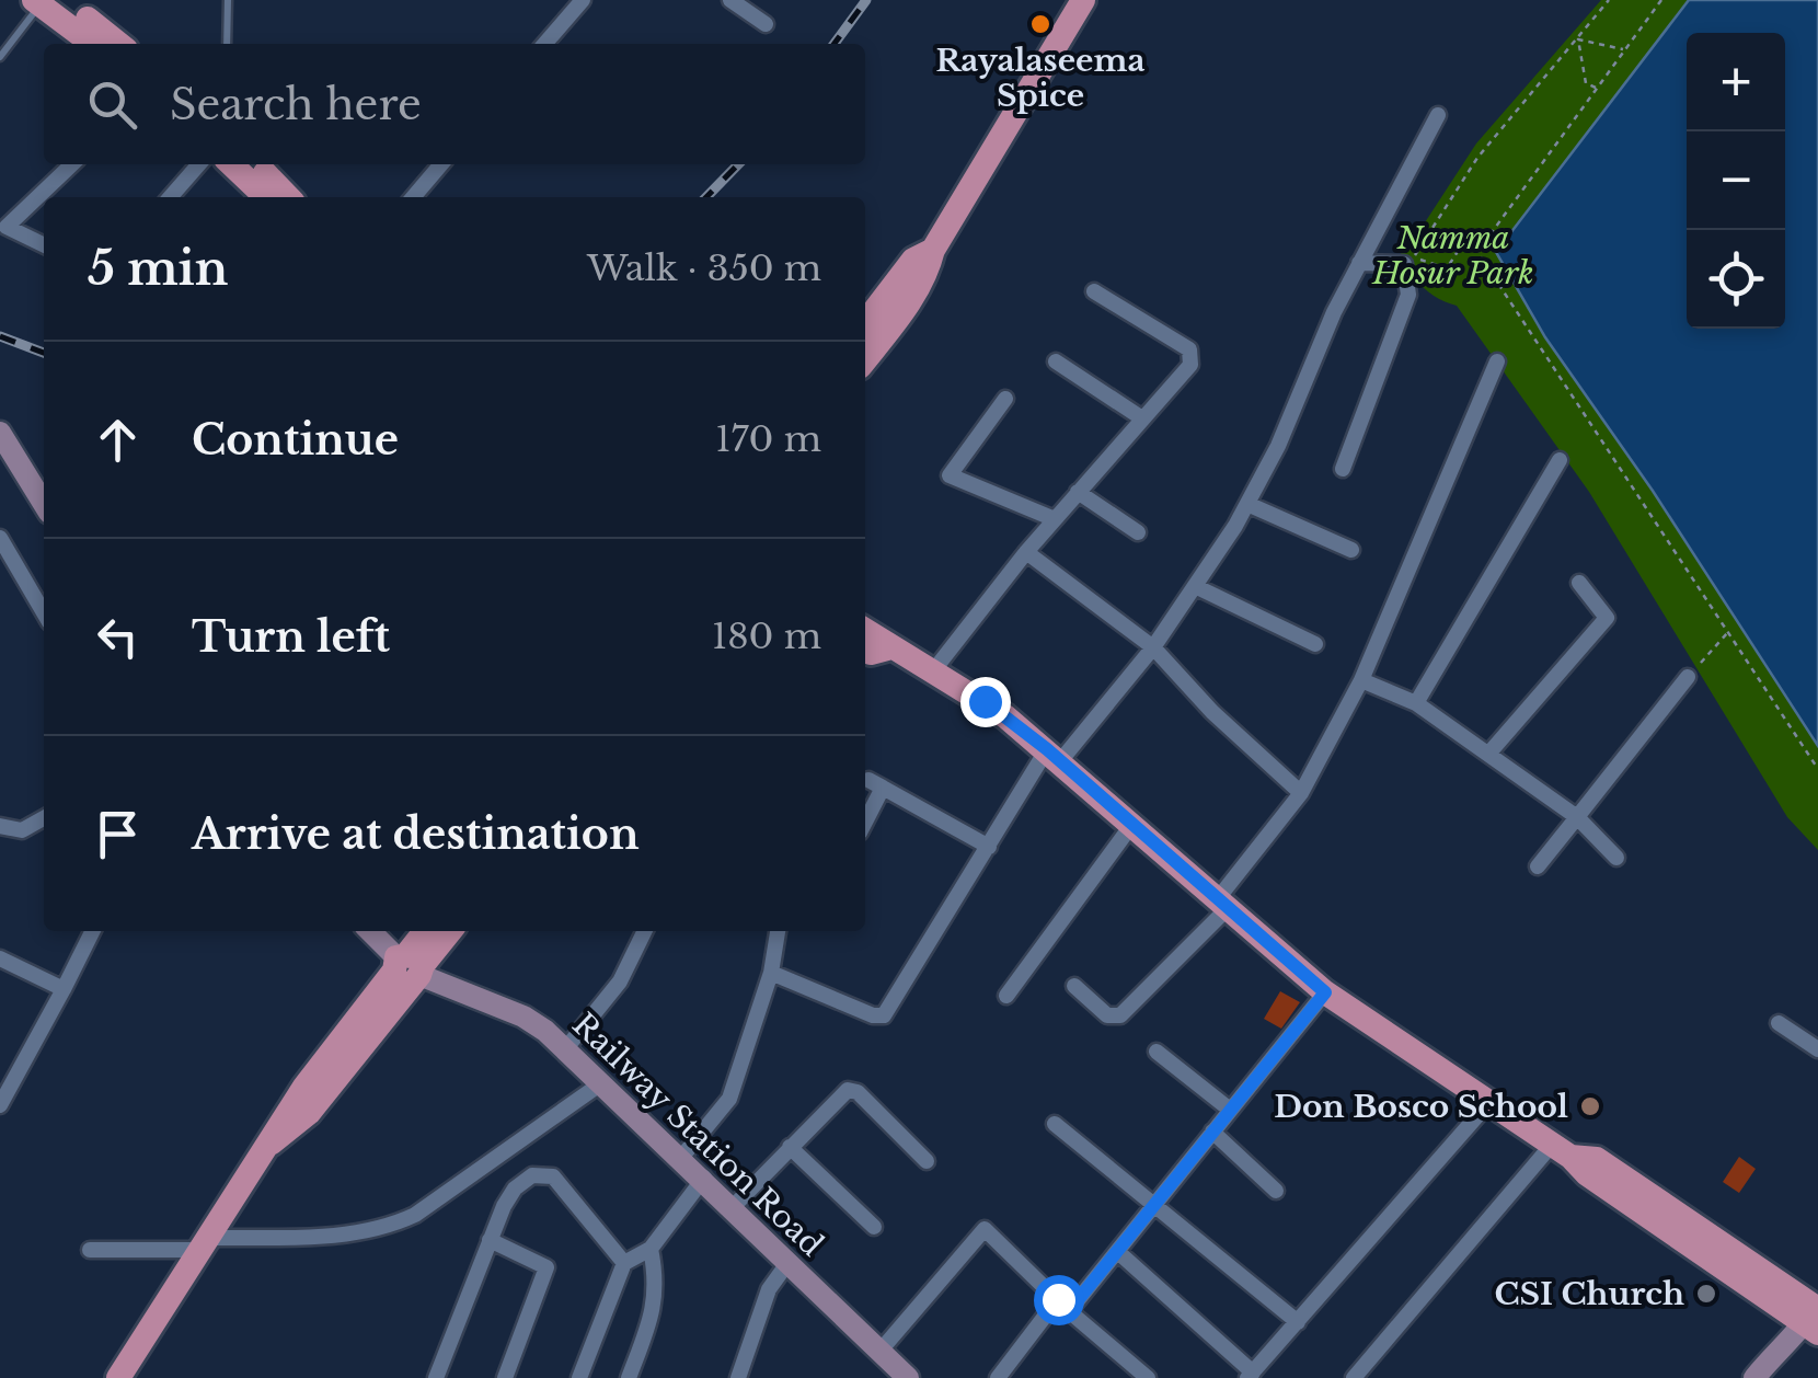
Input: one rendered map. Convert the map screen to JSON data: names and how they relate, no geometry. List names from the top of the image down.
{
  "streets": {
    "main road": ["Railway Station Road"]
  },
  "parks": ["Namma Hosur Park"],
  "places": ["Rayalaseema Spice", "Don Bosco School", "CSI Church"],
  "page": {
    "map_buttons": ["+", "−"],
    "search": "Search here",
    "heading": ["5 min", "Walk · 350 m"],
    "list": [
      ["Continue", "170 m"],
      ["Turn left", "180 m"],
      "Arrive at destination"
    ]
  }
}
